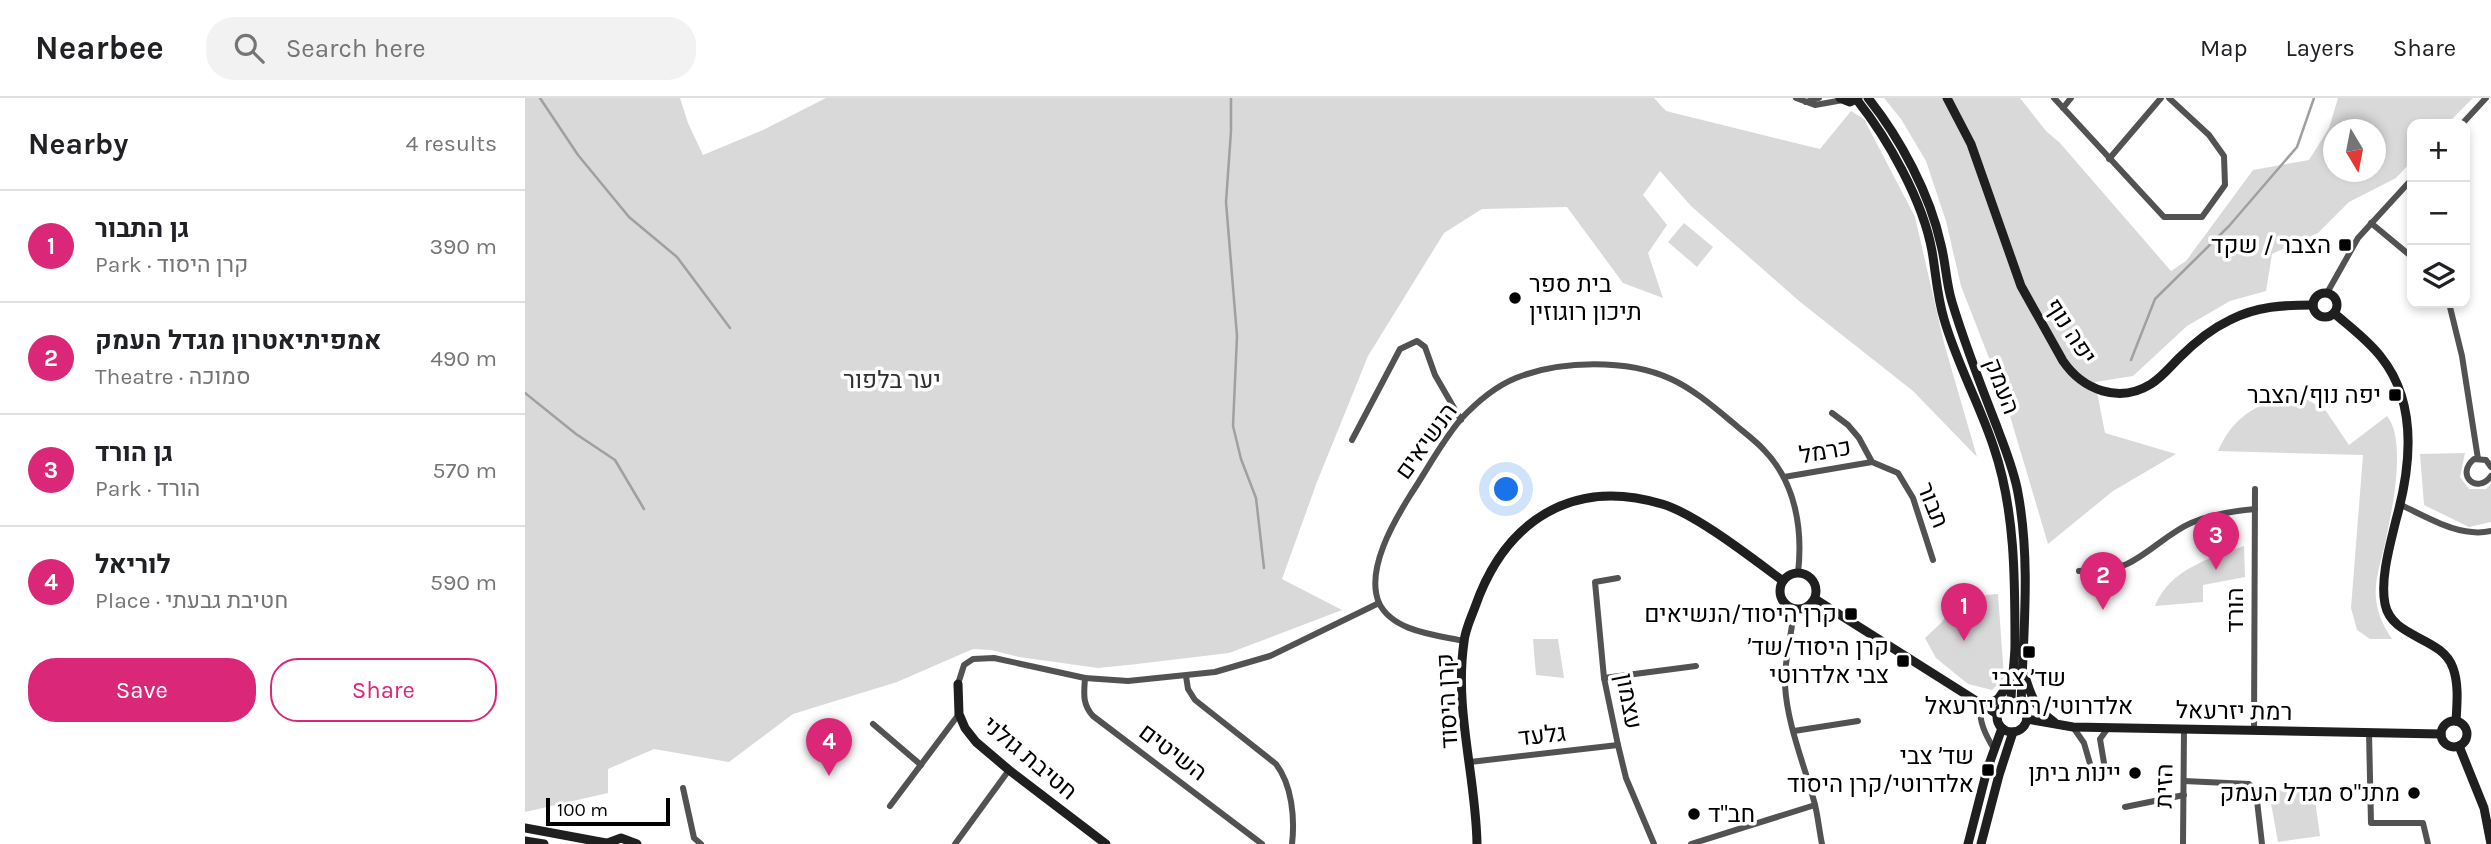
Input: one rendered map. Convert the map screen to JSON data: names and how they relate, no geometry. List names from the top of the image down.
{
  "streets": {
    "street": [
      "יפה נוף",
      "העמק",
      "הנשיאים",
      "כרמל",
      "תבור",
      "הורד",
      "קרן היסוד",
      "עצמון",
      "רמת יזרעאל",
      "גלעד",
      "השיטים",
      "חטיבת גולני",
      "הזית"
    ]
  },
  "crossings": [
    ["העמק", "רמת יזרעאל"],
    ["הנשיאים", "כרמל"],
    ["הנשיאים", "קרן היסוד"],
    ["כרמל", "תבור"],
    ["הורד", "רמת יזרעאל"],
    ["קרן היסוד", "גלעד"],
    ["עצמון", "גלעד"],
    ["רמת יזרעאל", "הזית"]
  ],
  "parks": ["יער בלפור"],
  "places": {
    "transit": [
      "הצבר / שקד",
      "יפה נוף/הצבר",
      "קרן היסוד/הנשיאים",
      "שד׳ צבי אלדרוטי/רמת יזרעאל",
      "קרן היסוד/שד׳ צבי אלדרוטי",
      "שד׳ צבי אלדרוטי/קרן היסוד"
    ],
    "other": [
      "בית ספר תיכון רוגוזין",
      "יינות ביתן",
      "מתנ\"ס מגדל העמק",
      "חב\"ד"
    ]
  },
  "scale_bar": "100 m",
  "north": "bottom",
  "page": {
    "header": "Nearbee",
    "search": "Search here",
    "nav": ["Map", "Layers", "Share"],
    "heading": ["Nearby", "4 results"],
    "map_buttons": ["+", "−"],
    "list": [
      {
        "mark": "1",
        "name": "גן התבור",
        "note": "Park · קרן היסוד",
        "value": "390 m"
      },
      {
        "mark": "2",
        "name": "אמפיתיאטרון מגדל העמק",
        "note": "Theatre · סמוכה",
        "value": "490 m"
      },
      {
        "mark": "3",
        "name": "גן הורד",
        "note": "Park · הורד",
        "value": "570 m"
      },
      {
        "mark": "4",
        "name": "לוריאל",
        "note": "Place · חטיבת גבעתי",
        "value": "590 m"
      }
    ],
    "pins": [
      "3",
      "2",
      "1",
      "4"
    ],
    "buttons": ["Save", "Share"],
    "scale": "100 m"
  }
}
